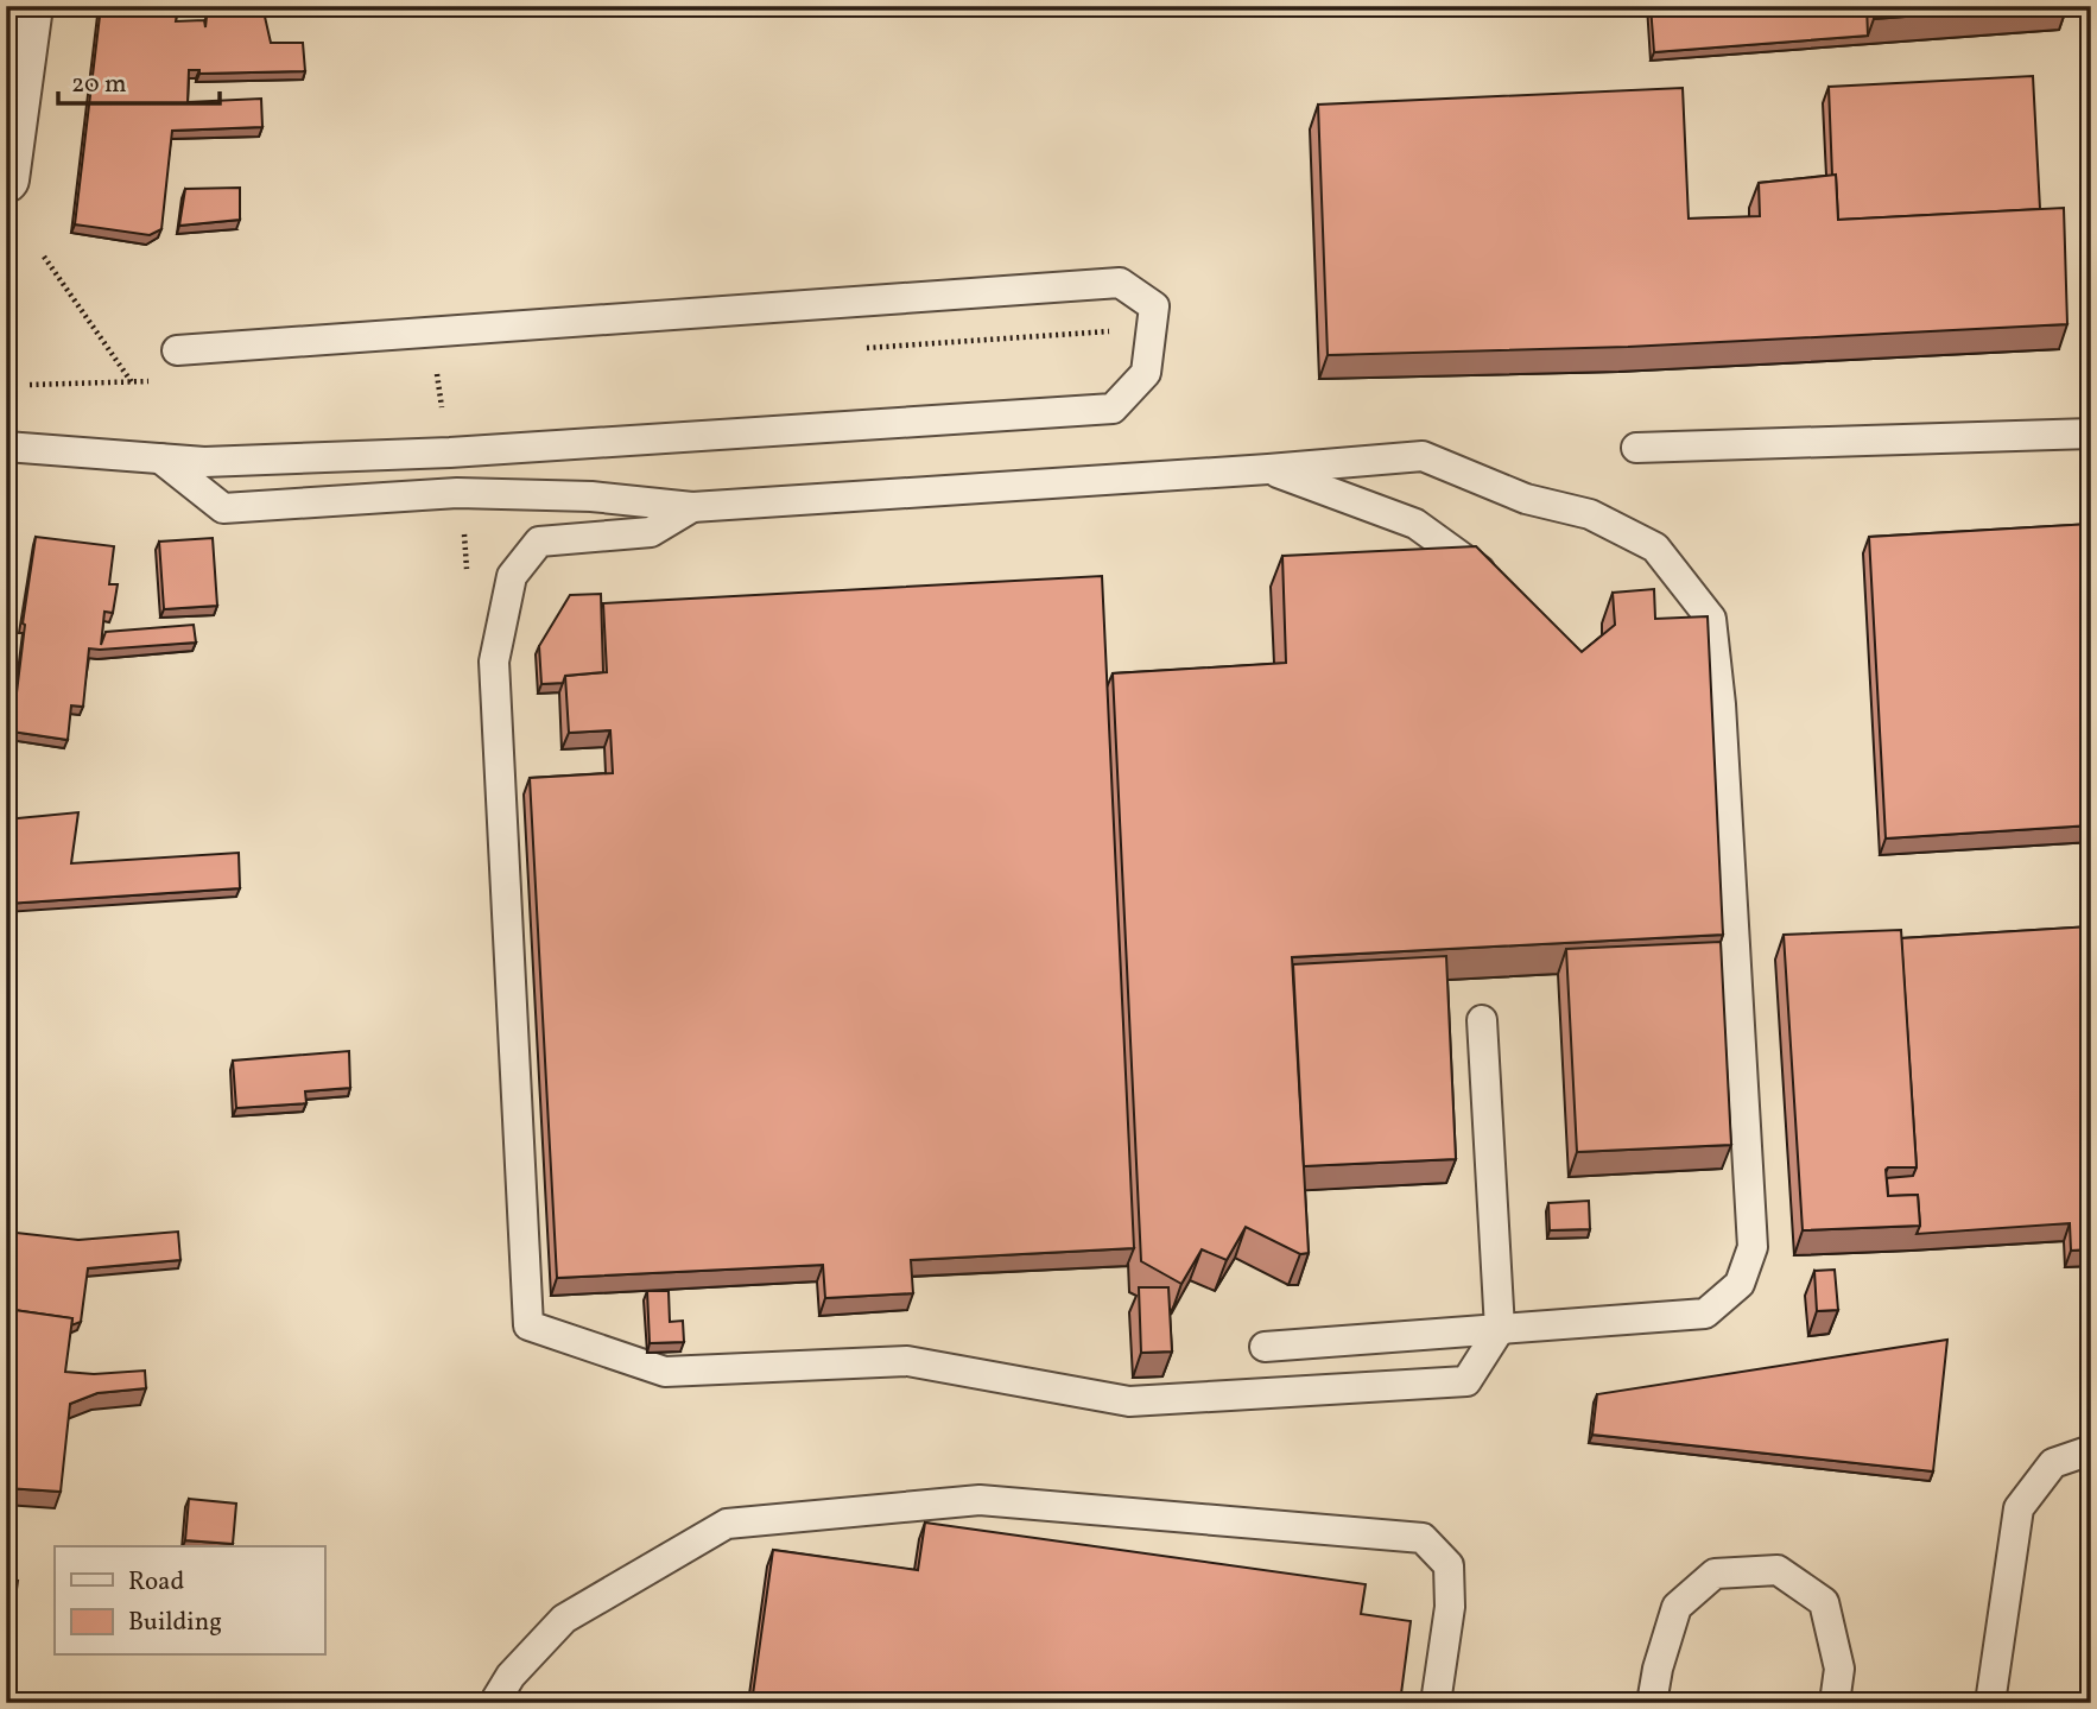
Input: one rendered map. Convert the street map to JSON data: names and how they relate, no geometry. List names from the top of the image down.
{
  "legend": ["Road", "Building"],
  "scale_bar": "20 m"
}
